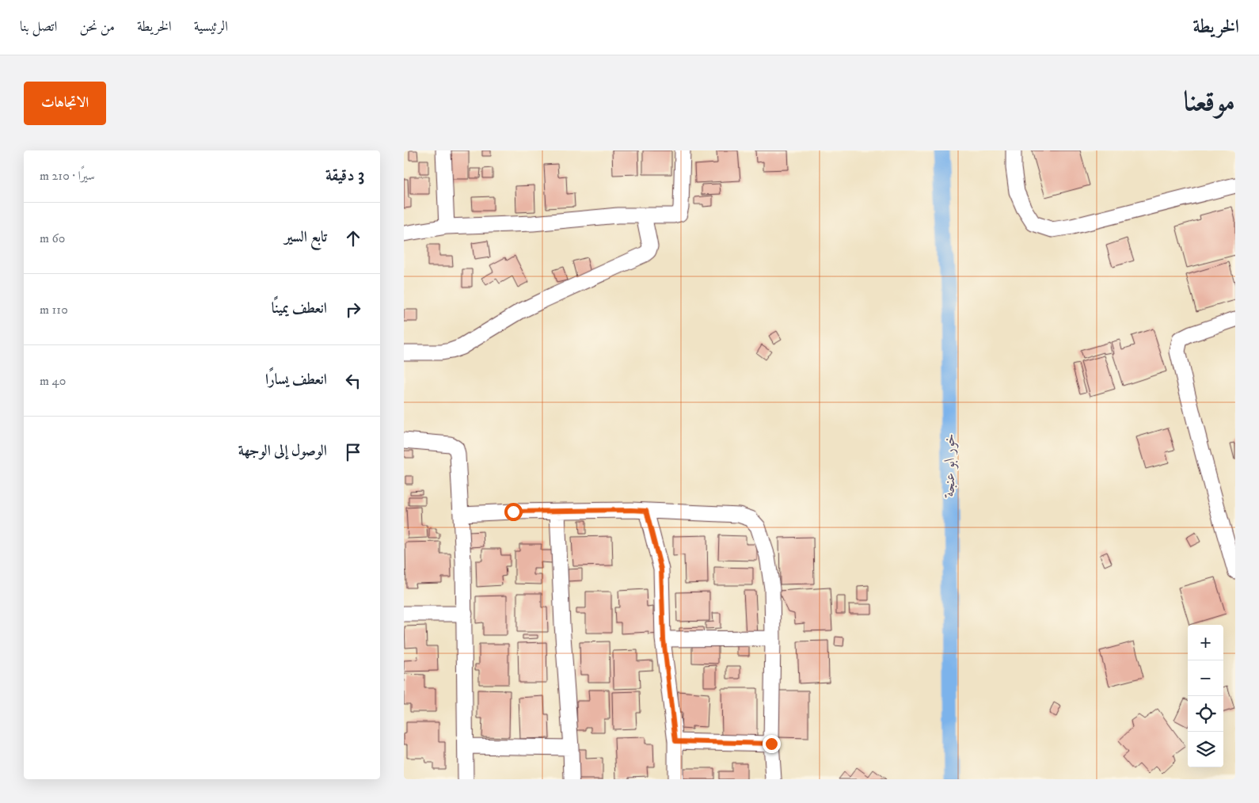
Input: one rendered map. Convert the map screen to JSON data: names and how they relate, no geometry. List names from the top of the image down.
{
  "water": ["خور ابو عنجة"],
  "page": {
    "header": "الخريطة",
    "nav": [
      "الرئيسية",
      "الخريطة",
      "من نحن",
      "اتصل بنا"
    ],
    "title": "موقعنا",
    "buttons": "الاتجاهات",
    "heading": ["3 دقيقة", "سيرًا · 210 m"],
    "list": [
      ["تابع السير", "60 m"],
      ["انعطف يمينًا", "110 m"],
      ["انعطف يسارًا", "40 m"],
      "الوصول إلى الوجهة"
    ],
    "map_buttons": ["+", "−"]
  }
}
